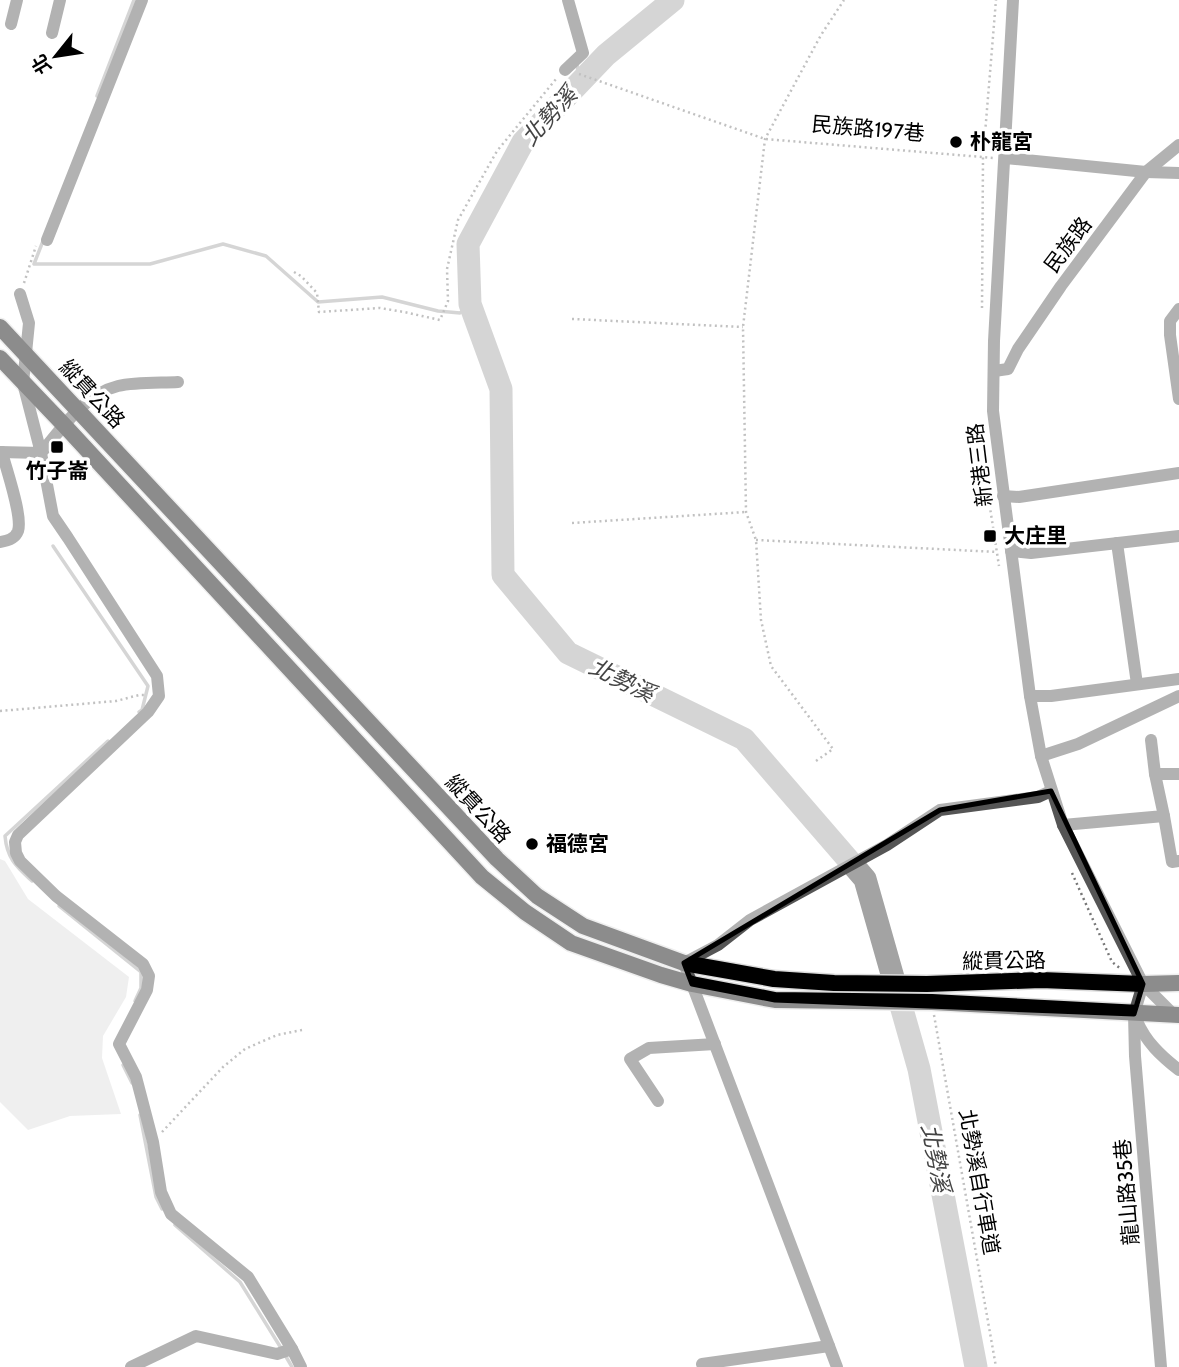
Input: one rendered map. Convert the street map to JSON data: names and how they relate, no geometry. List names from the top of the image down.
{
  "streets": {
    "main road": ["縱貫公路"],
    "street": ["民族路", "新港三路", "龍山路35巷"],
    "path": ["民族路197巷", "北勢溪自行車道"]
  },
  "crossings": [
    ["民族路197巷", "新港三路"],
    ["民族路", "新港三路"],
    ["縱貫公路", "新港三路"],
    ["縱貫公路", "北勢溪自行車道"],
    ["縱貫公路", "龍山路35巷"],
    ["新港三路", "龍山路35巷"]
  ],
  "water": ["北勢溪"],
  "places": {
    "other": ["朴龍宮", "福德宮"],
    "transit": ["竹子崙", "大庄里"]
  },
  "north": "bottom left"
}
